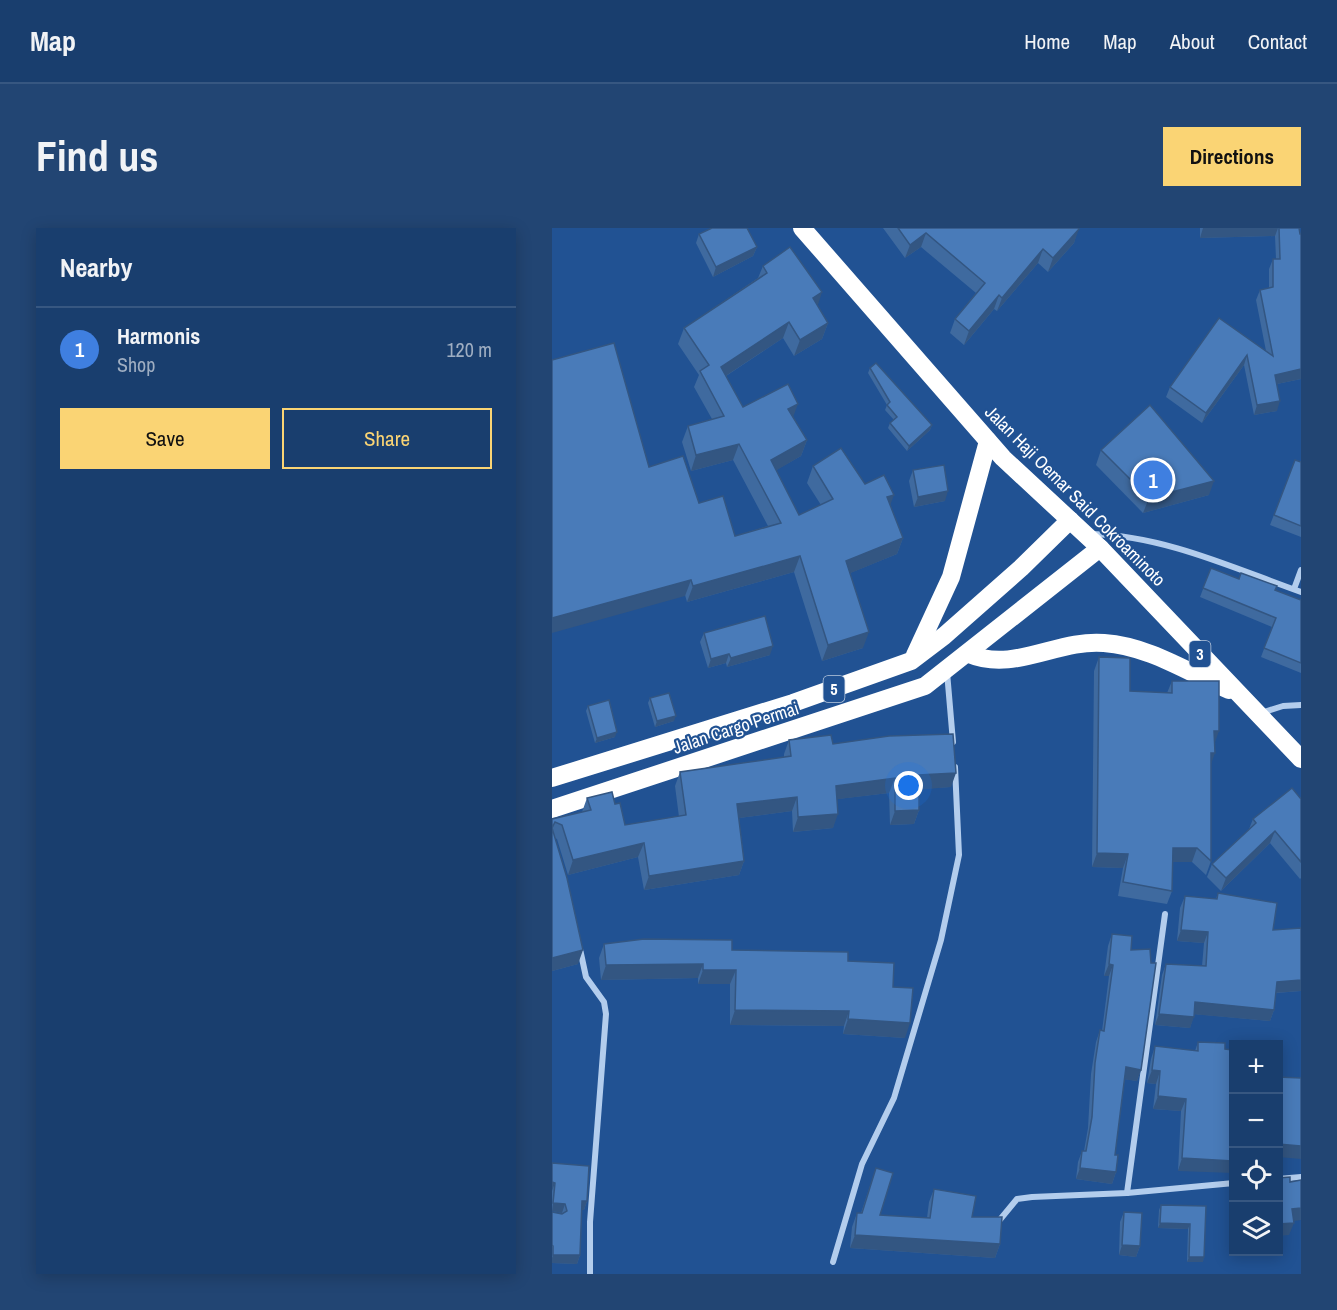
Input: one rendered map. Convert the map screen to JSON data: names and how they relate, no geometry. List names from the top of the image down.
{
  "streets": {
    "highway": [
      "Jalan Haji Oemar Said Cokroaminoto",
      "3",
      "5",
      "Jalan Cargo Permai"
    ]
  },
  "crossings": [
    ["Jalan Haji Oemar Said Cokroaminoto", "Jalan Cargo Permai"]
  ],
  "page": {
    "header": "Map",
    "nav": [
      "Home",
      "Map",
      "About",
      "Contact"
    ],
    "buttons": [
      "Directions",
      ["Save", "Share"]
    ],
    "title": "Find us",
    "heading": "Nearby",
    "list": [
      {
        "mark": "1",
        "name": "Harmonis",
        "note": "Shop",
        "value": "120 m"
      }
    ],
    "pins": "1",
    "map_buttons": ["+", "−"]
  }
}
